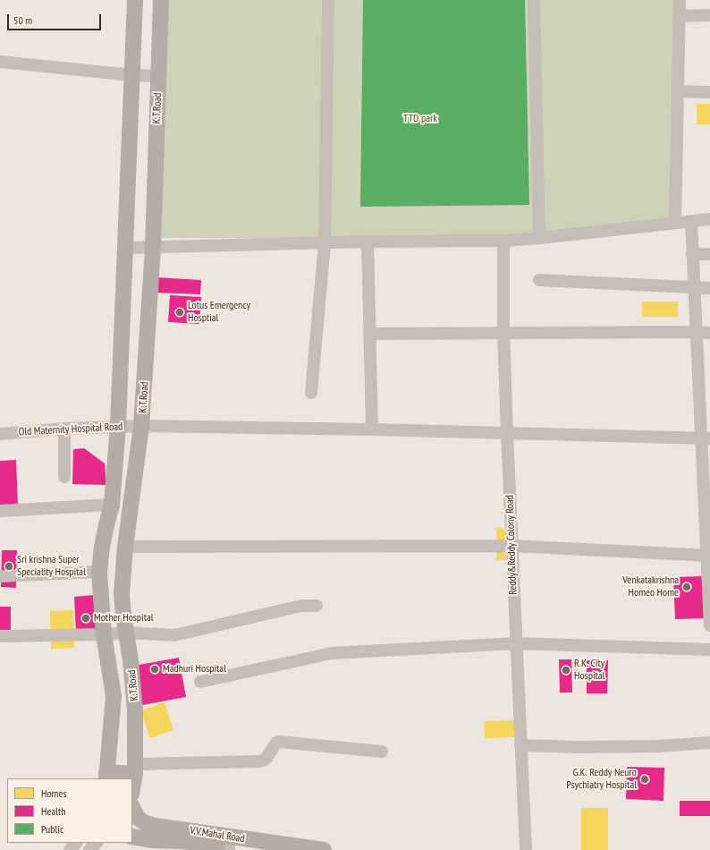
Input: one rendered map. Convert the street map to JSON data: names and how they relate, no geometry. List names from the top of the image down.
{
  "streets": {
    "main road": ["K.T.Road", "V.V.Mahal Road"],
    "street": ["Old Maternity Hospital Road", "Reddy&Reddy Colony Road"]
  },
  "crossings": [
    ["K.T.Road", "Old Maternity Hospital Road"],
    ["Old Maternity Hospital Road", "Reddy&Reddy Colony Road"]
  ],
  "parks": ["TTD park"],
  "places": [
    "Lotus Emergency Hosptial",
    "Sri krishna Super Speciality Hospital",
    "Venkatakrishna Homeo Home",
    "Mother Hospital",
    "Madhuri Hospital",
    "R.K. City Hospital",
    "G.K. Reddy Neuro Psychiatry Hospital"
  ],
  "legend": ["Homes", "Health", "Public"],
  "scale_bar": "50 m"
}
